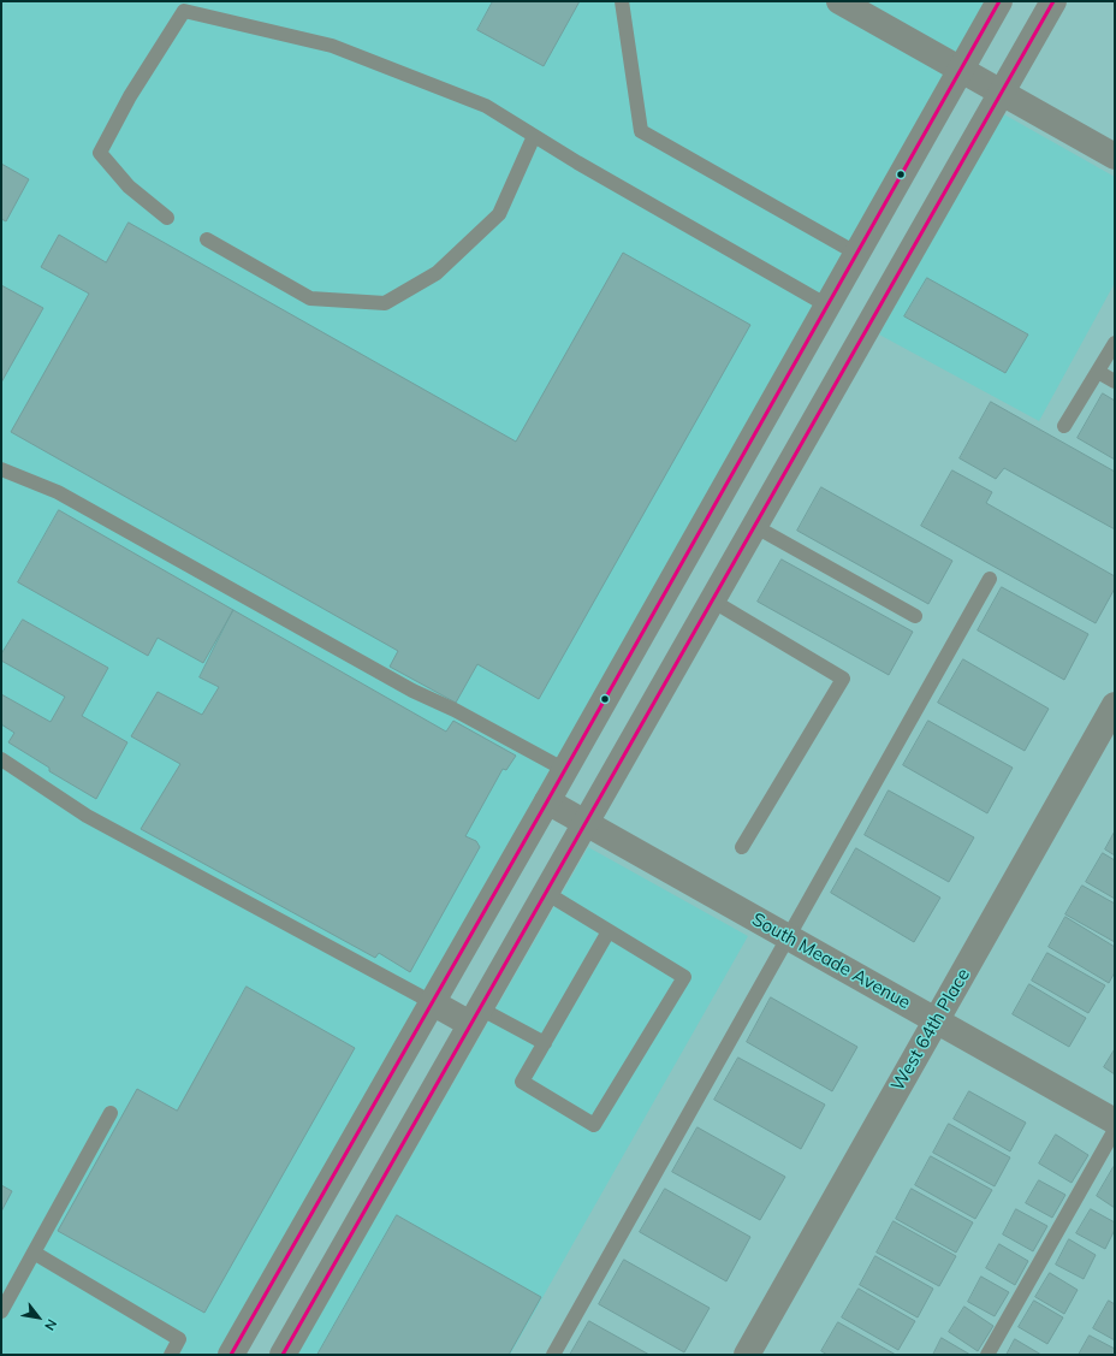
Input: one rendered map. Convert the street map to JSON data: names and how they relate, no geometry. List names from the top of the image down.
{
  "streets": {
    "street": ["South Meade Avenue", "West 64th Place"]
  },
  "crossings": [
    ["South Meade Avenue", "West 64th Place"]
  ],
  "north": "bottom right"
}
